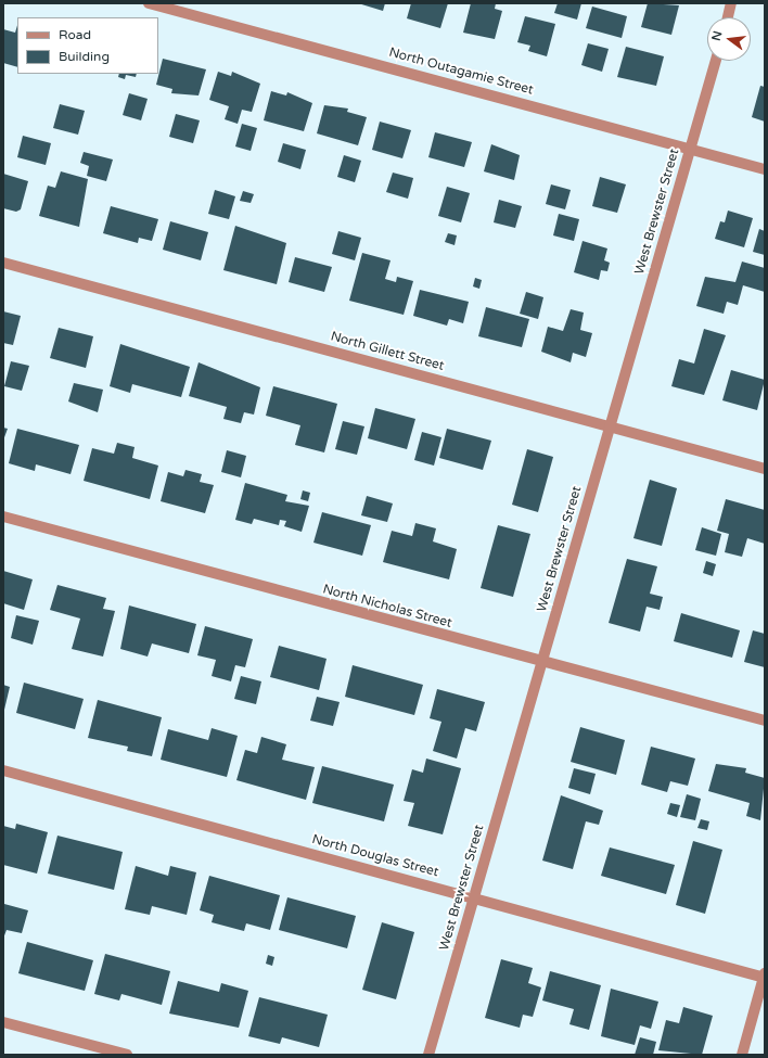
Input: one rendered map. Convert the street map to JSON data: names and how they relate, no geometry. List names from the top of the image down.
{
  "streets": {
    "street": [
      "North Outagamie Street",
      "West Brewster Street",
      "North Gillett Street",
      "North Nicholas Street",
      "North Douglas Street"
    ]
  },
  "crossings": [
    ["North Outagamie Street", "West Brewster Street"],
    ["West Brewster Street", "North Gillett Street"],
    ["West Brewster Street", "North Nicholas Street"],
    ["West Brewster Street", "North Douglas Street"]
  ],
  "legend": ["Road", "Building"],
  "north": "left"
}
